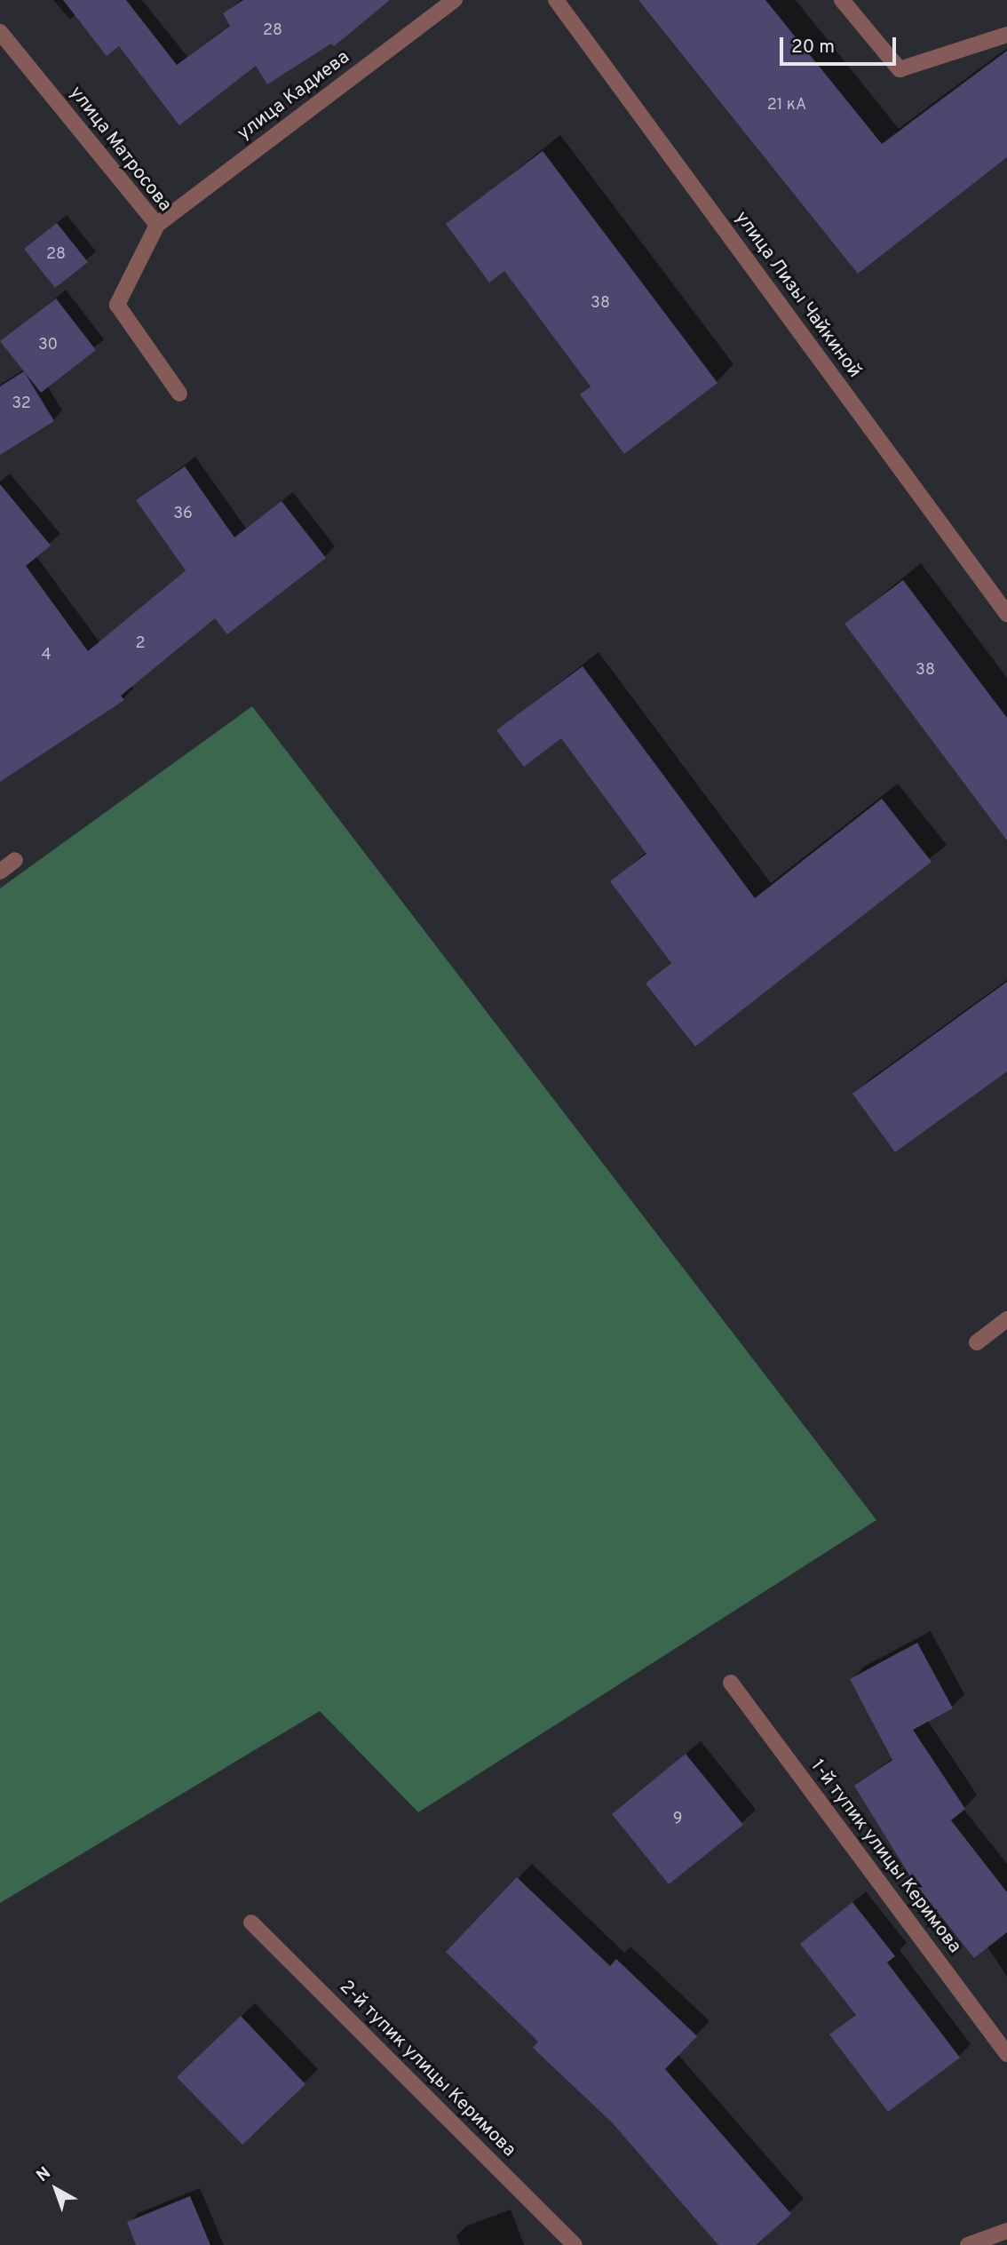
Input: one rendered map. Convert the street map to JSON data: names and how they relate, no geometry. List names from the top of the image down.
{
  "streets": {
    "street": [
      "улица Кадиева",
      "улица Матросова",
      "улица Лизы Чайкиной",
      "1-й тупик улицы Керимова",
      "2-й тупик улицы Керимова"
    ]
  },
  "crossings": [
    ["улица Кадиева", "улица Матросова"]
  ],
  "house_numbers": [
    "28",
    "21 кА",
    "28",
    "38",
    "30",
    "32",
    "36",
    "2",
    "4",
    "38",
    "9"
  ],
  "scale_bar": "20 m",
  "north": "top left"
}
